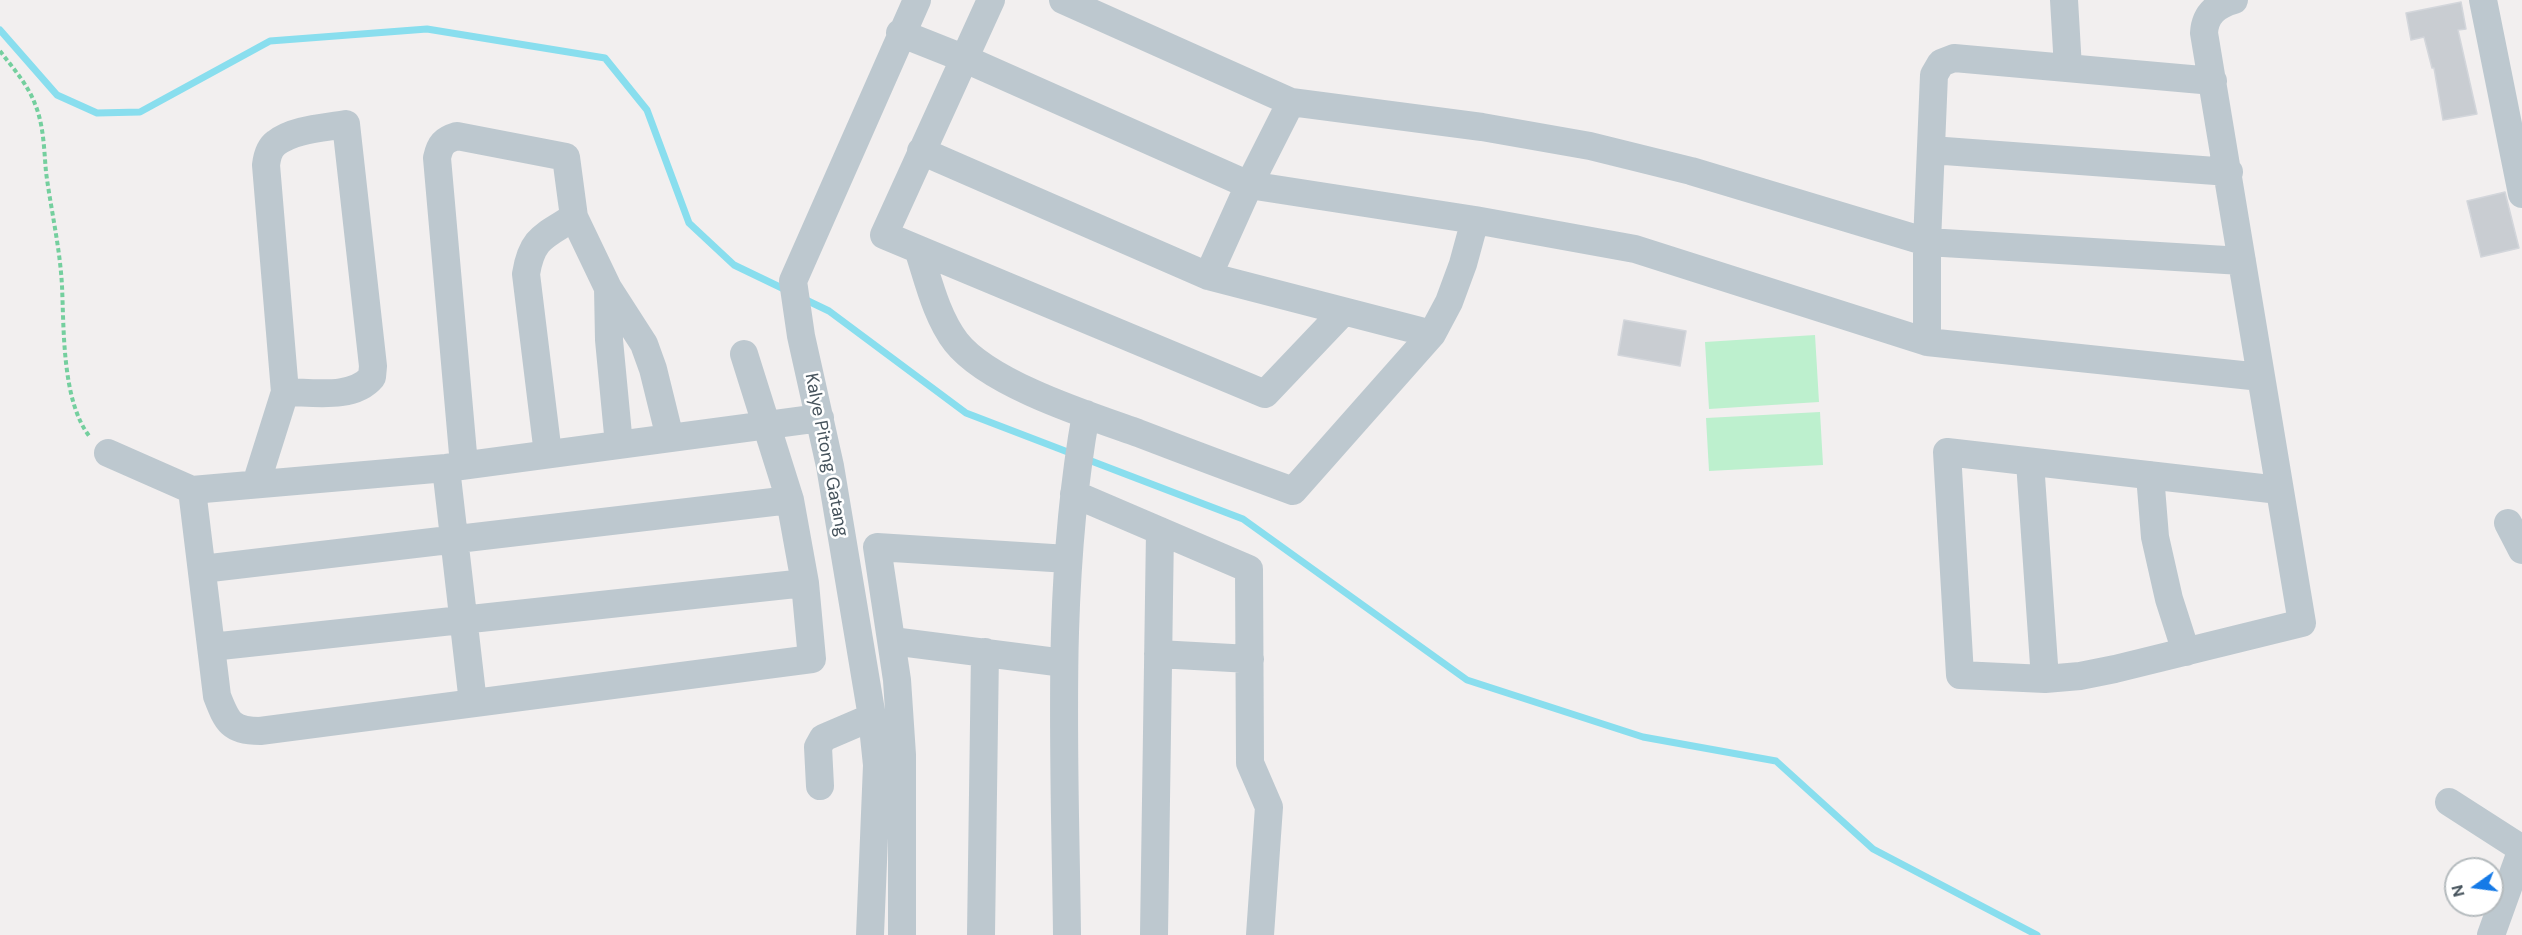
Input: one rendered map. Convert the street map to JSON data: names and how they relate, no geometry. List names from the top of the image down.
{
  "streets": {
    "street": ["Kalye Pitong Gatang"]
  },
  "north": "left"
}
